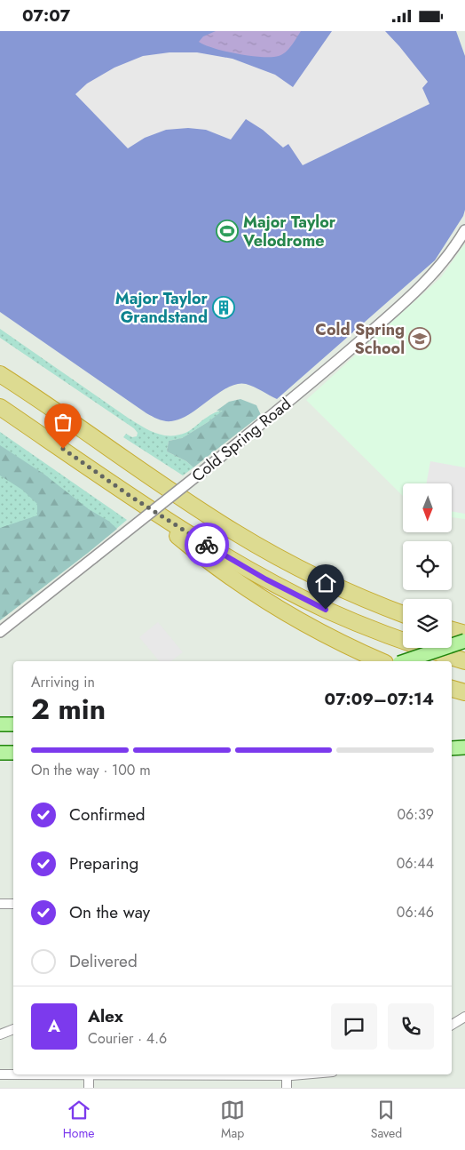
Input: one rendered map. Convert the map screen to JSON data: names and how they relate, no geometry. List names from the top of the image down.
{
  "streets": {
    "street": ["Cold Spring Road"]
  },
  "places": {
    "sports": ["Major Taylor Velodrome"],
    "building": ["Major Taylor Grandstand"],
    "school or university": ["Cold Spring School"]
  },
  "north": "bottom",
  "page": {
    "status": "07:07",
    "heading": ["2 min", "Arriving in", "07:09–07:14"],
    "panel": ["Alex", "Courier · 4.6"],
    "bar": "On the way · 100 m",
    "list": [
      ["Confirmed", "06:39"],
      ["Preparing", "06:44"],
      ["On the way", "06:46"],
      "Delivered"
    ],
    "round": "A",
    "tabs": ["Home", "Map", "Saved"]
  }
}
